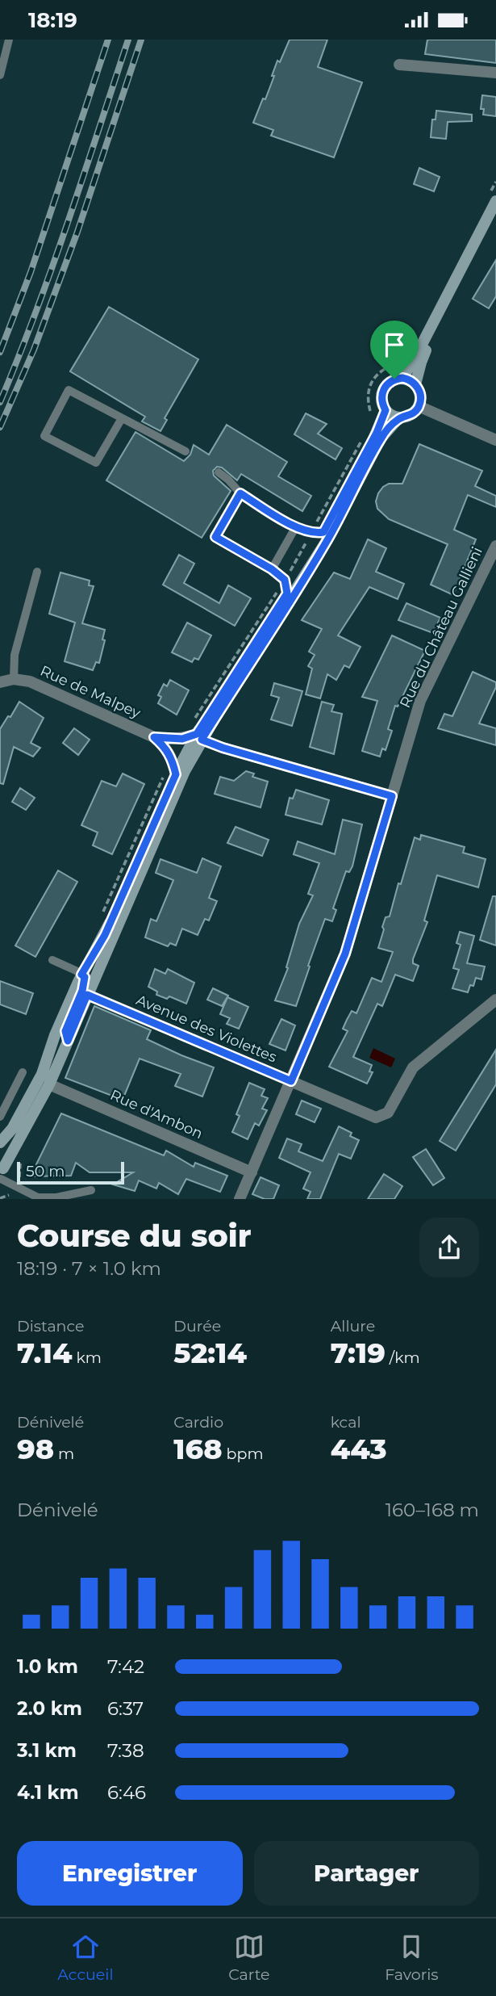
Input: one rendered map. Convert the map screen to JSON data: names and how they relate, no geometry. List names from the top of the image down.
{
  "streets": {
    "street": [
      "Rue du Château Gallieni",
      "Rue de Malpey",
      "Avenue des Violettes",
      "Rue d'Ambon"
    ]
  },
  "crossings": [
    ["Rue du Château Gallieni", "Avenue des Violettes"],
    ["Rue du Château Gallieni", "Rue d'Ambon"]
  ],
  "scale_bar": "50 m",
  "page": {
    "status": "18:19",
    "scale": "50 m",
    "heading": ["Course du soir", "18:19 · 7 × 1.0 km"],
    "stats": [
      ["Distance", "7.14 km"],
      ["Durée", "52:14"],
      ["Allure", "7:19 /km"],
      ["Dénivelé", "98 m"],
      ["Cardio", "168 bpm"],
      ["kcal", "443"]
    ],
    "chart": ["Dénivelé", "160–168 m"],
    "list": [
      {
        "name": "1.0 km",
        "note": "7:42"
      },
      {
        "name": "2.0 km",
        "note": "6:37"
      },
      {
        "name": "3.1 km",
        "note": "7:38"
      },
      {
        "name": "4.1 km",
        "note": "6:46"
      }
    ],
    "buttons": ["Enregistrer", "Partager"],
    "tabs": ["Accueil", "Carte", "Favoris"]
  }
}
